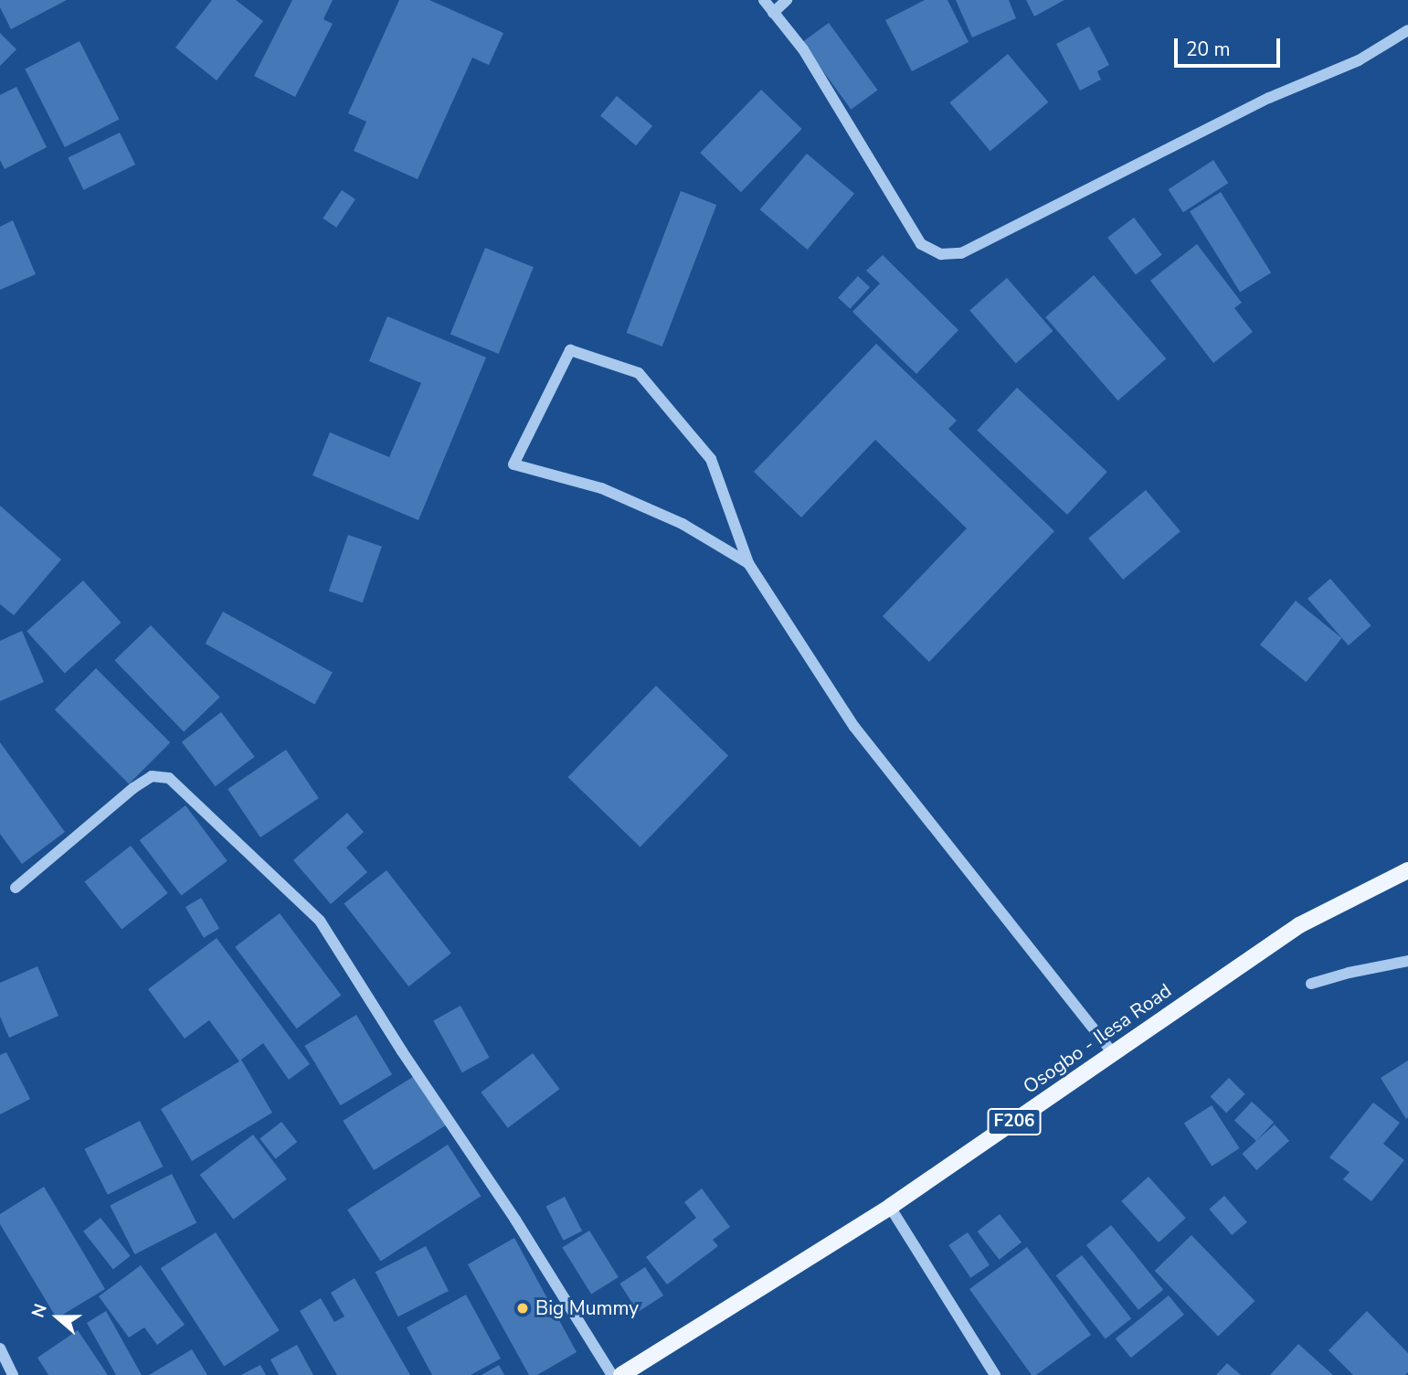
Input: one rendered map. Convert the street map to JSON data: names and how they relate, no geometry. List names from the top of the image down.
{
  "streets": {
    "main road": ["Osogbo - Ilesa Road", "F206"]
  },
  "places": ["Big Mummy"],
  "scale_bar": "20 m",
  "north": "left"
}
